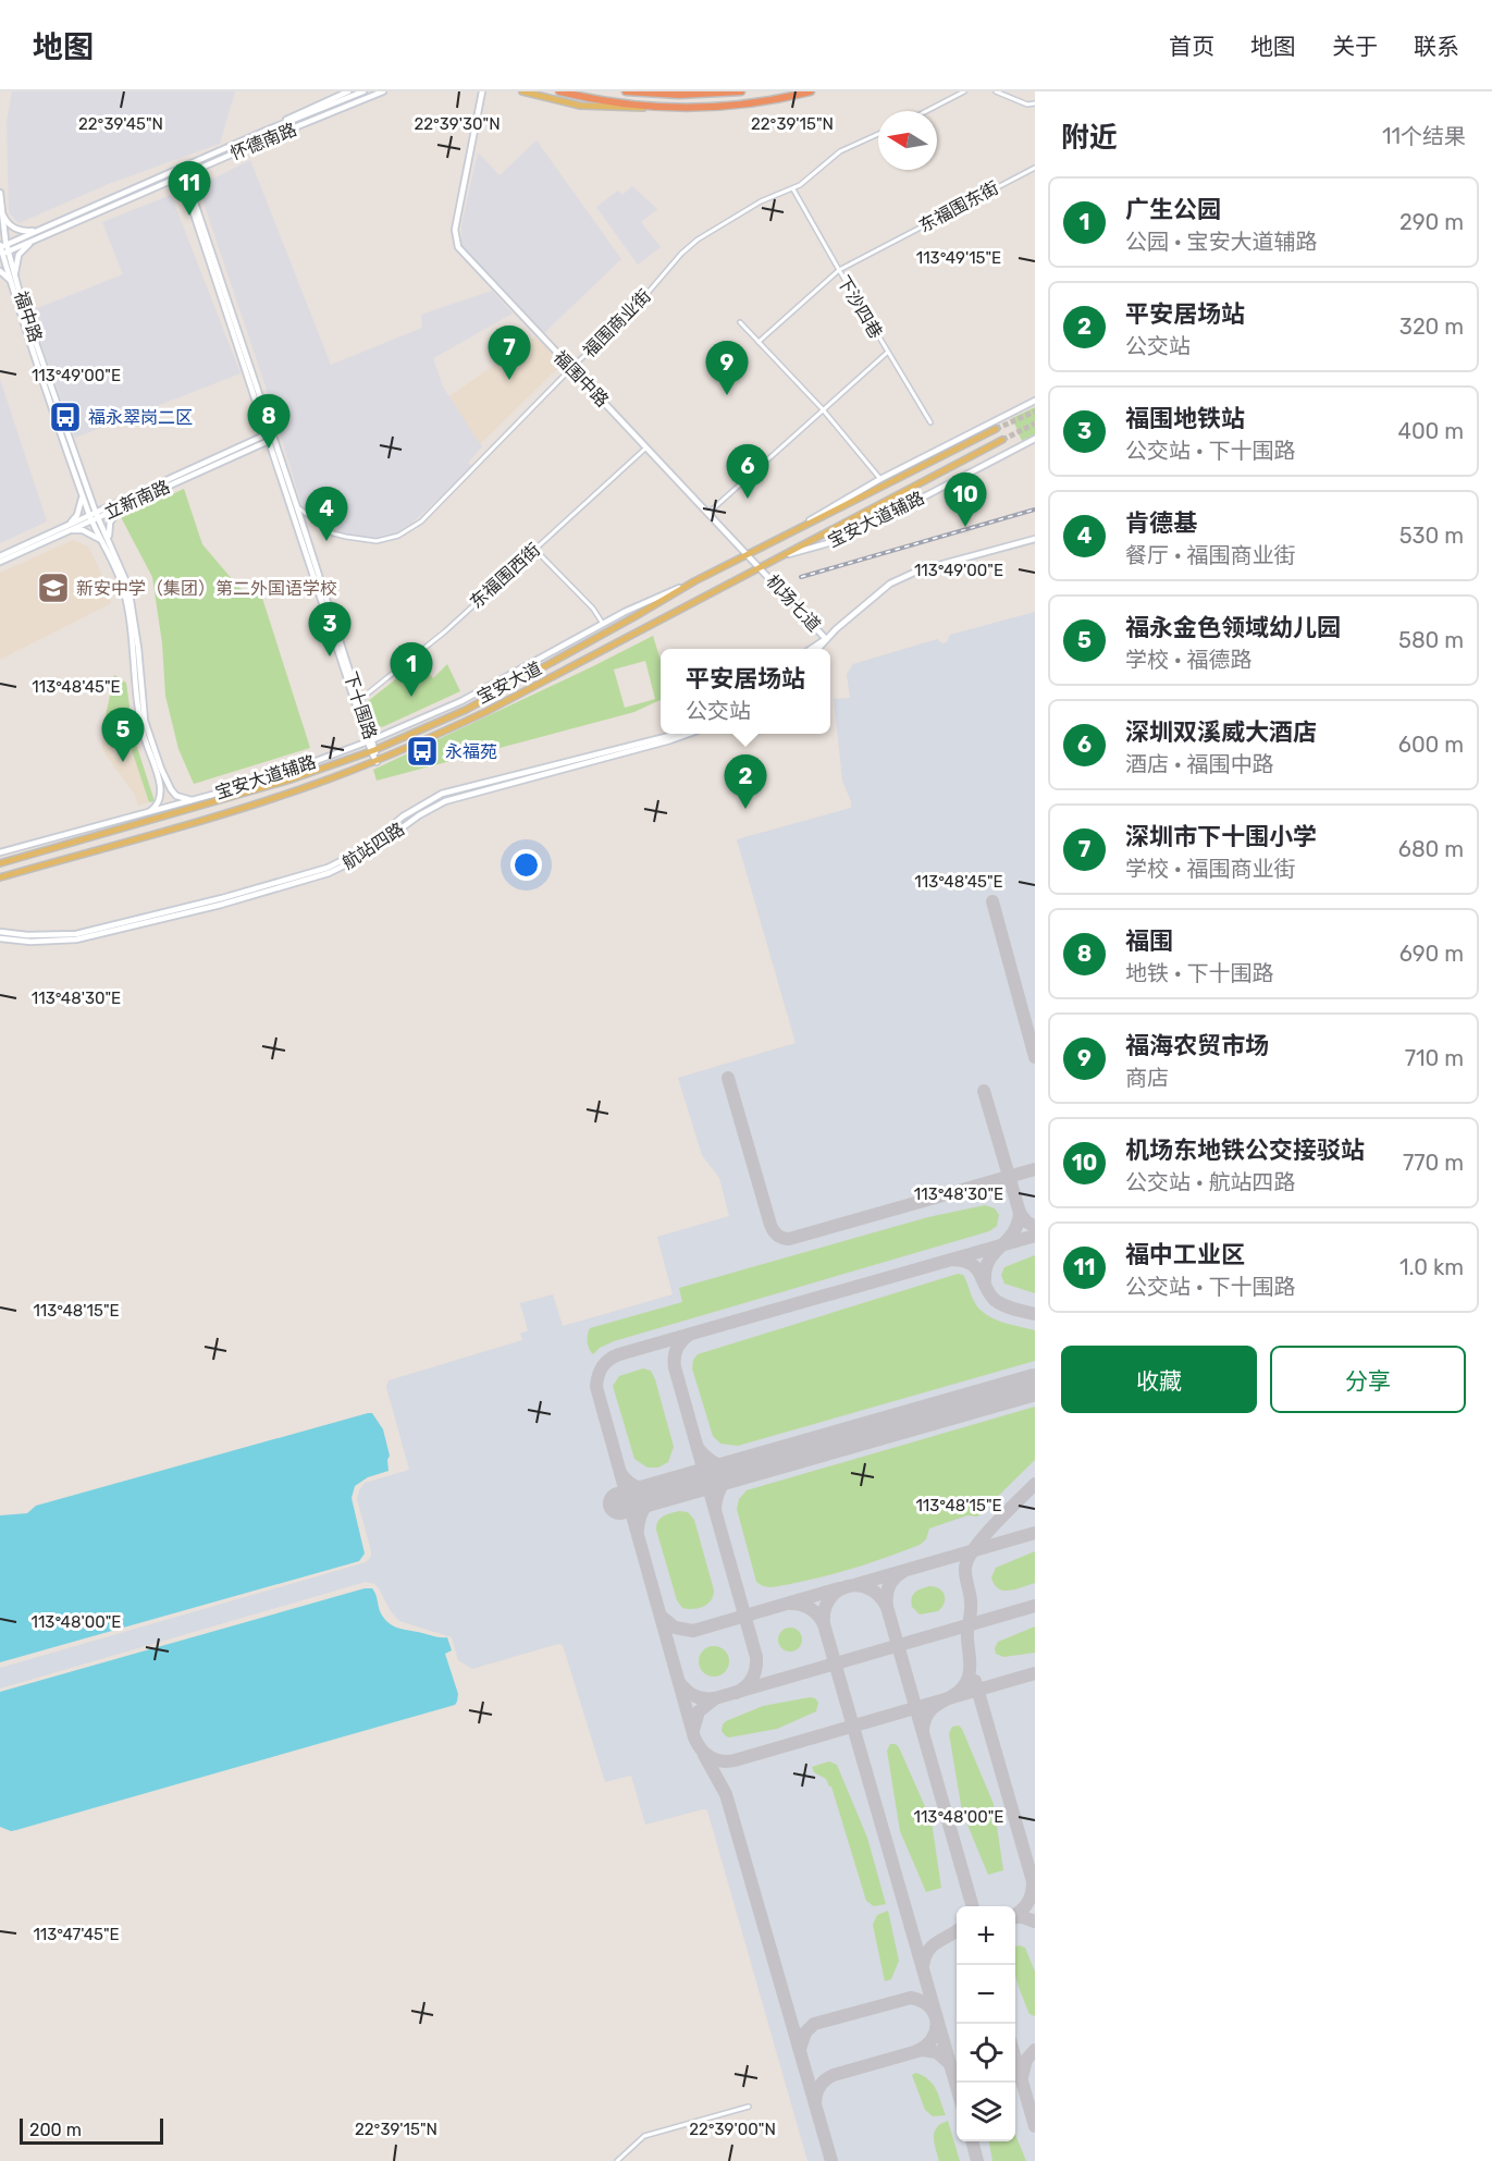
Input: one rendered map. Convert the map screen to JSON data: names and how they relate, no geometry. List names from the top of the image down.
{
  "streets": {
    "main road": [
      "怀德南路",
      "福中路",
      "福围中路",
      "立新南路",
      "宝安大道辅路",
      "机场七道",
      "宝安大道",
      "下十围路",
      "航站四路"
    ],
    "street": [
      "东福围东街",
      "下沙四巷",
      "福围商业街",
      "东福围西街"
    ]
  },
  "crossings": [
    ["怀德南路", "福中路"],
    ["怀德南路", "下十围路"],
    ["东福围东街", "下沙四巷"],
    ["下沙四巷", "福围商业街"],
    ["福中路", "立新南路"],
    ["福围商业街", "福围中路"],
    ["福围商业街", "下十围路"],
    ["福围中路", "东福围西街"],
    ["福围中路", "机场七道"],
    ["福围中路", "宝安大道"],
    ["立新南路", "下十围路"],
    ["宝安大道辅路", "宝安大道"],
    ["宝安大道辅路", "下十围路"],
    ["东福围西街", "下十围路"],
    ["机场七道", "宝安大道"],
    ["宝安大道", "下十围路"]
  ],
  "places": {
    "bus stop": ["福永翠岗二区", "永福苑"],
    "school or university": ["新安中学（集团）第二外国语学校"]
  },
  "scale_bar": "200 m",
  "north": "left",
  "page": {
    "header": "地图",
    "nav": [
      "首页",
      "地图",
      "关于",
      "联系"
    ],
    "heading": ["附近", "11个结果"],
    "pins": [
      "11",
      "7",
      "9",
      "8",
      "6",
      "10",
      "4",
      "3",
      "1",
      "5",
      "2"
    ],
    "list": [
      {
        "mark": "1",
        "name": "广生公园",
        "note": "公园 · 宝安大道辅路",
        "value": "290 m"
      },
      {
        "mark": "2",
        "name": "平安居场站",
        "note": "公交站",
        "value": "320 m"
      },
      {
        "mark": "3",
        "name": "福围地铁站",
        "note": "公交站 · 下十围路",
        "value": "400 m"
      },
      {
        "mark": "4",
        "name": "肯德基",
        "note": "餐厅 · 福围商业街",
        "value": "530 m"
      },
      {
        "mark": "5",
        "name": "福永金色领域幼儿园",
        "note": "学校 · 福德路",
        "value": "580 m"
      },
      {
        "mark": "6",
        "name": "深圳双溪威大酒店",
        "note": "酒店 · 福围中路",
        "value": "600 m"
      },
      {
        "mark": "7",
        "name": "深圳市下十围小学",
        "note": "学校 · 福围商业街",
        "value": "680 m"
      },
      {
        "mark": "8",
        "name": "福围",
        "note": "地铁 · 下十围路",
        "value": "690 m"
      },
      {
        "mark": "9",
        "name": "福海农贸市场",
        "note": "商店",
        "value": "710 m"
      },
      {
        "mark": "10",
        "name": "机场东地铁公交接驳站",
        "note": "公交站 · 航站四路",
        "value": "770 m"
      },
      {
        "mark": "11",
        "name": "福中工业区",
        "note": "公交站 · 下十围路",
        "value": "1.0 km"
      }
    ],
    "popup": ["平安居场站", "公交站"],
    "buttons": ["收藏", "分享"],
    "map_buttons": ["+", "−"],
    "scale": "200 m"
  },
  "coordinates": [
    "22°39'45\"N",
    "22°39'30\"N",
    "22°39'15\"N",
    "113°49'15\"E",
    "113°49'00\"E",
    "113°48'45\"E",
    "113°48'30\"E",
    "113°48'15\"E",
    "113°48'00\"E",
    "113°47'45\"E",
    "22°39'00\"N"
  ]
}
